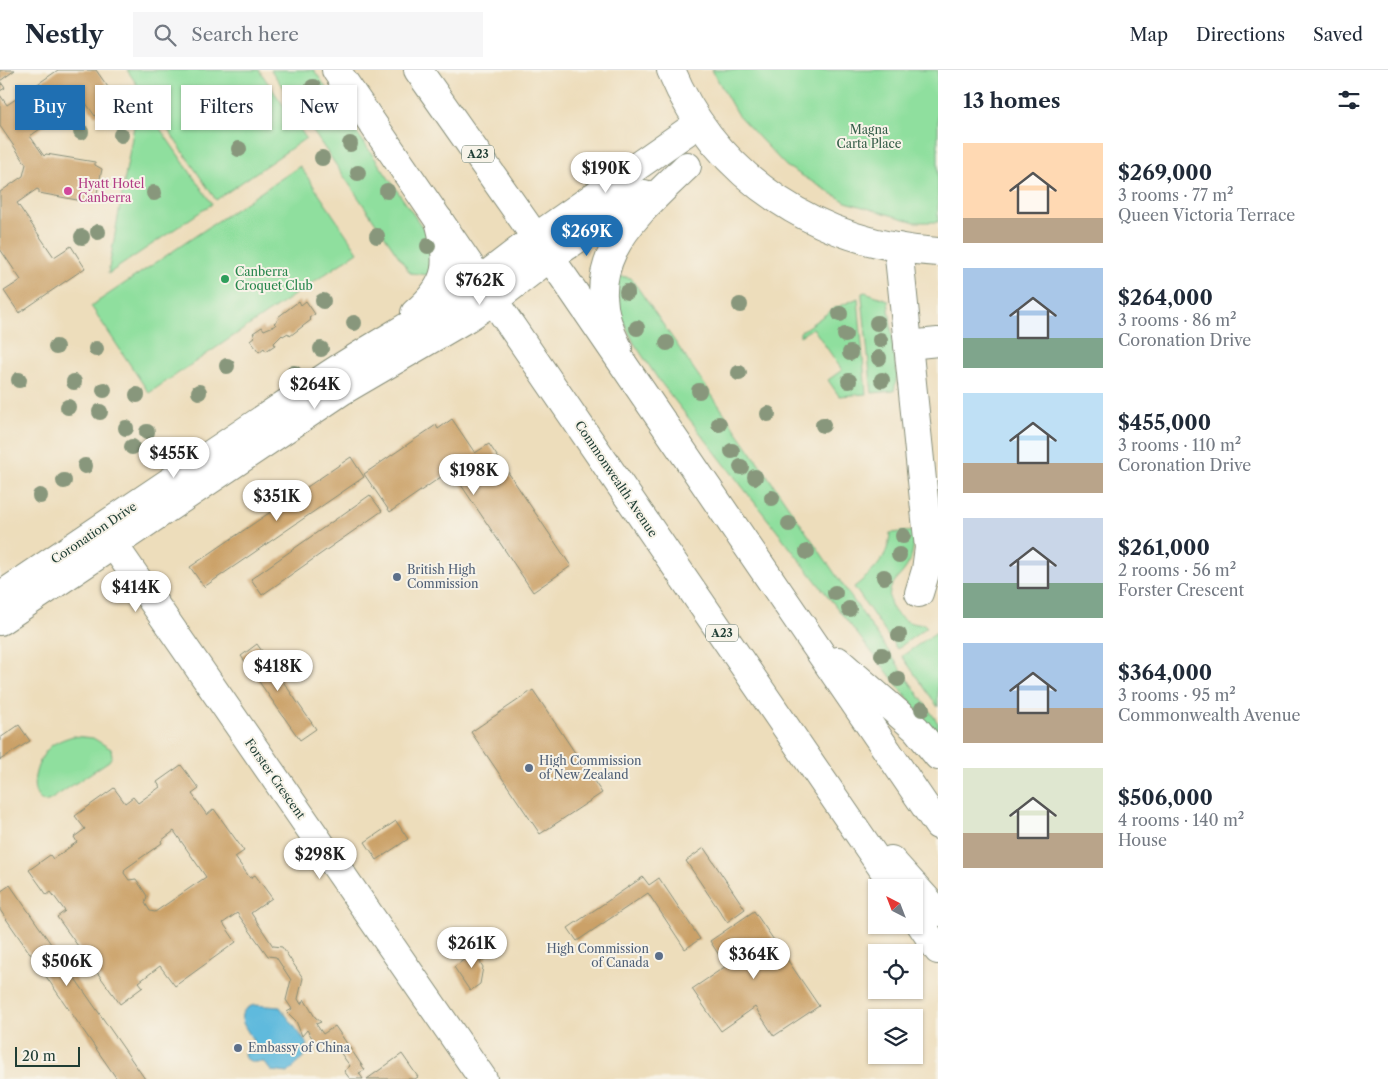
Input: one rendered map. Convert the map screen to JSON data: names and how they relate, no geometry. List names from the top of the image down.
{
  "streets": {
    "main road": [
      "A23",
      "Commonwealth Avenue",
      "Coronation Drive",
      "Forster Crescent"
    ]
  },
  "crossings": [
    ["A23", "Coronation Drive"],
    ["Commonwealth Avenue", "Coronation Drive"],
    ["Coronation Drive", "Forster Crescent"]
  ],
  "parks": ["Magna Carta Place"],
  "places": [
    "Hyatt Hotel Canberra",
    "Canberra Croquet Club",
    "British High Commission",
    "High Commission of New Zealand",
    "High Commission of Canada",
    "Embassy of China"
  ],
  "scale_bar": "20 m",
  "north": "top left",
  "page": {
    "header": "Nestly",
    "search": "Search here",
    "nav": ["Map", "Directions", "Saved"],
    "heading": "13 homes",
    "chip": [
      "Buy",
      "Rent",
      "Filters",
      "New"
    ],
    "list": [
      {
        "name": "$269,000",
        "note": "3 rooms · 77 m² · Queen Victoria Terrace"
      },
      {
        "name": "$264,000",
        "note": "3 rooms · 86 m² · Coronation Drive"
      },
      {
        "name": "$455,000",
        "note": "3 rooms · 110 m² · Coronation Drive"
      },
      {
        "name": "$261,000",
        "note": "2 rooms · 56 m² · Forster Crescent"
      },
      {
        "name": "$364,000",
        "note": "3 rooms · 95 m² · Commonwealth Avenue"
      },
      {
        "name": "$506,000",
        "note": "4 rooms · 140 m² · House"
      }
    ],
    "price": [
      "$190K",
      "$269K",
      "$762K",
      "$264K",
      "$455K",
      "$198K",
      "$351K",
      "$414K",
      "$418K",
      "$298K",
      "$261K",
      "$364K",
      "$506K"
    ],
    "scale": "20 m"
  }
}
